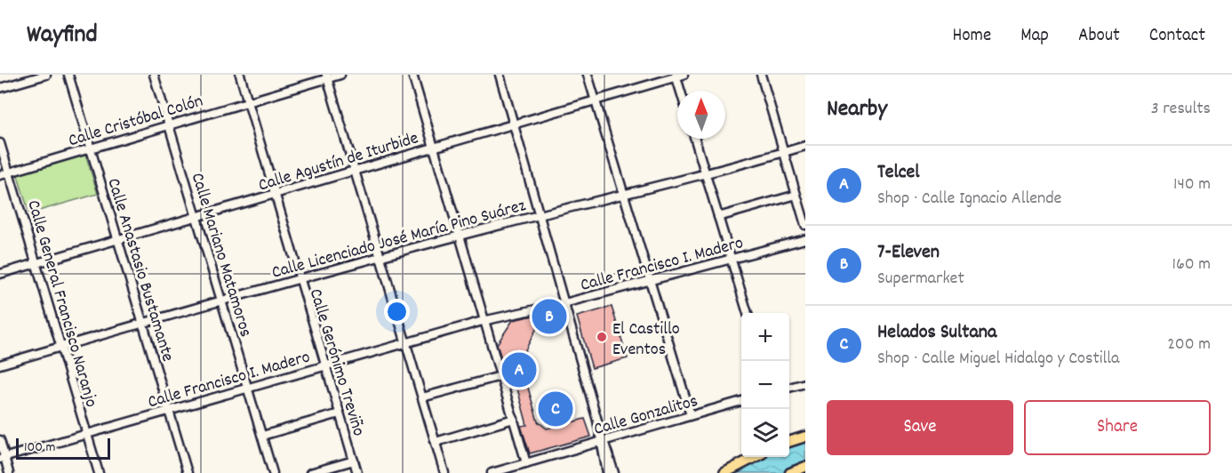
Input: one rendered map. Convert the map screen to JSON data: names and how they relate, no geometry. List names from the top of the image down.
{
  "streets": {
    "street": [
      "Calle Cristóbal Colón",
      "Calle Agustín de Iturbide",
      "Calle Licenciado José María Pino Suárez",
      "Calle Mariano Matamoros",
      "Calle Francisco I. Madero",
      "Calle Anastasio Bustamante",
      "Calle General Francisco Naranjo",
      "Calle Gerónimo Treviño",
      "Calle Gonzalitos"
    ]
  },
  "crossings": [
    ["Calle Cristóbal Colón", "Calle Mariano Matamoros"],
    ["Calle Cristóbal Colón", "Calle Anastasio Bustamante"],
    ["Calle Cristóbal Colón", "Calle General Francisco Naranjo"],
    ["Calle Cristóbal Colón", "Calle Gerónimo Treviño"],
    ["Calle Agustín de Iturbide", "Calle Mariano Matamoros"],
    ["Calle Agustín de Iturbide", "Calle Anastasio Bustamante"],
    ["Calle Agustín de Iturbide", "Calle General Francisco Naranjo"],
    ["Calle Agustín de Iturbide", "Calle Gerónimo Treviño"],
    ["Calle Licenciado José María Pino Suárez", "Calle Mariano Matamoros"],
    ["Calle Licenciado José María Pino Suárez", "Calle Anastasio Bustamante"],
    ["Calle Licenciado José María Pino Suárez", "Calle General Francisco Naranjo"],
    ["Calle Licenciado José María Pino Suárez", "Calle Gerónimo Treviño"],
    ["Calle Mariano Matamoros", "Calle Francisco I. Madero"],
    ["Calle Francisco I. Madero", "Calle Anastasio Bustamante"],
    ["Calle Francisco I. Madero", "Calle General Francisco Naranjo"],
    ["Calle Francisco I. Madero", "Calle Gerónimo Treviño"]
  ],
  "places": ["El Castillo Eventos"],
  "scale_bar": "100 m",
  "north": "top",
  "page": {
    "header": "Wayfind",
    "nav": [
      "Home",
      "Map",
      "About",
      "Contact"
    ],
    "heading": ["Nearby", "3 results"],
    "list": [
      {
        "mark": "A",
        "name": "Telcel",
        "note": "Shop · Calle Ignacio Allende",
        "value": "140 m"
      },
      {
        "mark": "B",
        "name": "7-Eleven",
        "note": "Supermarket",
        "value": "160 m"
      },
      {
        "mark": "C",
        "name": "Helados Sultana",
        "note": "Shop · Calle Miguel Hidalgo y Costilla",
        "value": "200 m"
      }
    ],
    "pins": ["B", "A", "C"],
    "map_buttons": ["+", "−"],
    "buttons": ["Save", "Share"],
    "scale": "100 m"
  }
}
